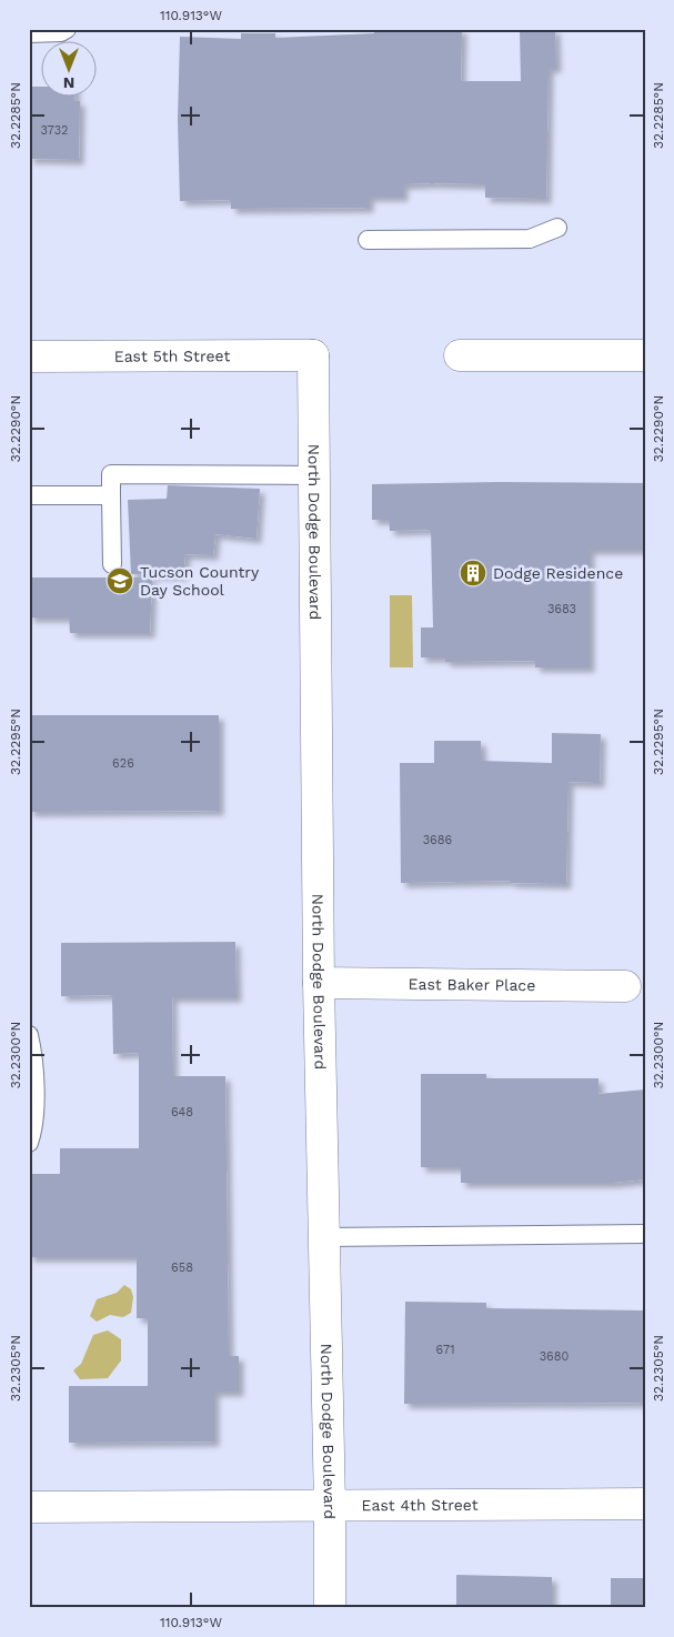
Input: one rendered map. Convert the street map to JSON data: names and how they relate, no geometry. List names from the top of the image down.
{
  "streets": {
    "street": [
      "East 5th Street",
      "North Dodge Boulevard",
      "East Baker Place",
      "East 4th Street"
    ]
  },
  "crossings": [
    ["East 5th Street", "North Dodge Boulevard"],
    ["North Dodge Boulevard", "East Baker Place"],
    ["North Dodge Boulevard", "East 4th Street"]
  ],
  "places": {
    "building": ["Dodge Residence"],
    "school or university": ["Tucson Country Day School"]
  },
  "house_numbers": [
    "3732",
    "3683",
    "626",
    "3686",
    "648",
    "658",
    "671",
    "3680"
  ],
  "north": "bottom",
  "coordinates": [
    "110.913°W",
    "32.2285°N",
    "32.2290°N",
    "32.2295°N",
    "32.2300°N",
    "32.2305°N"
  ]
}
